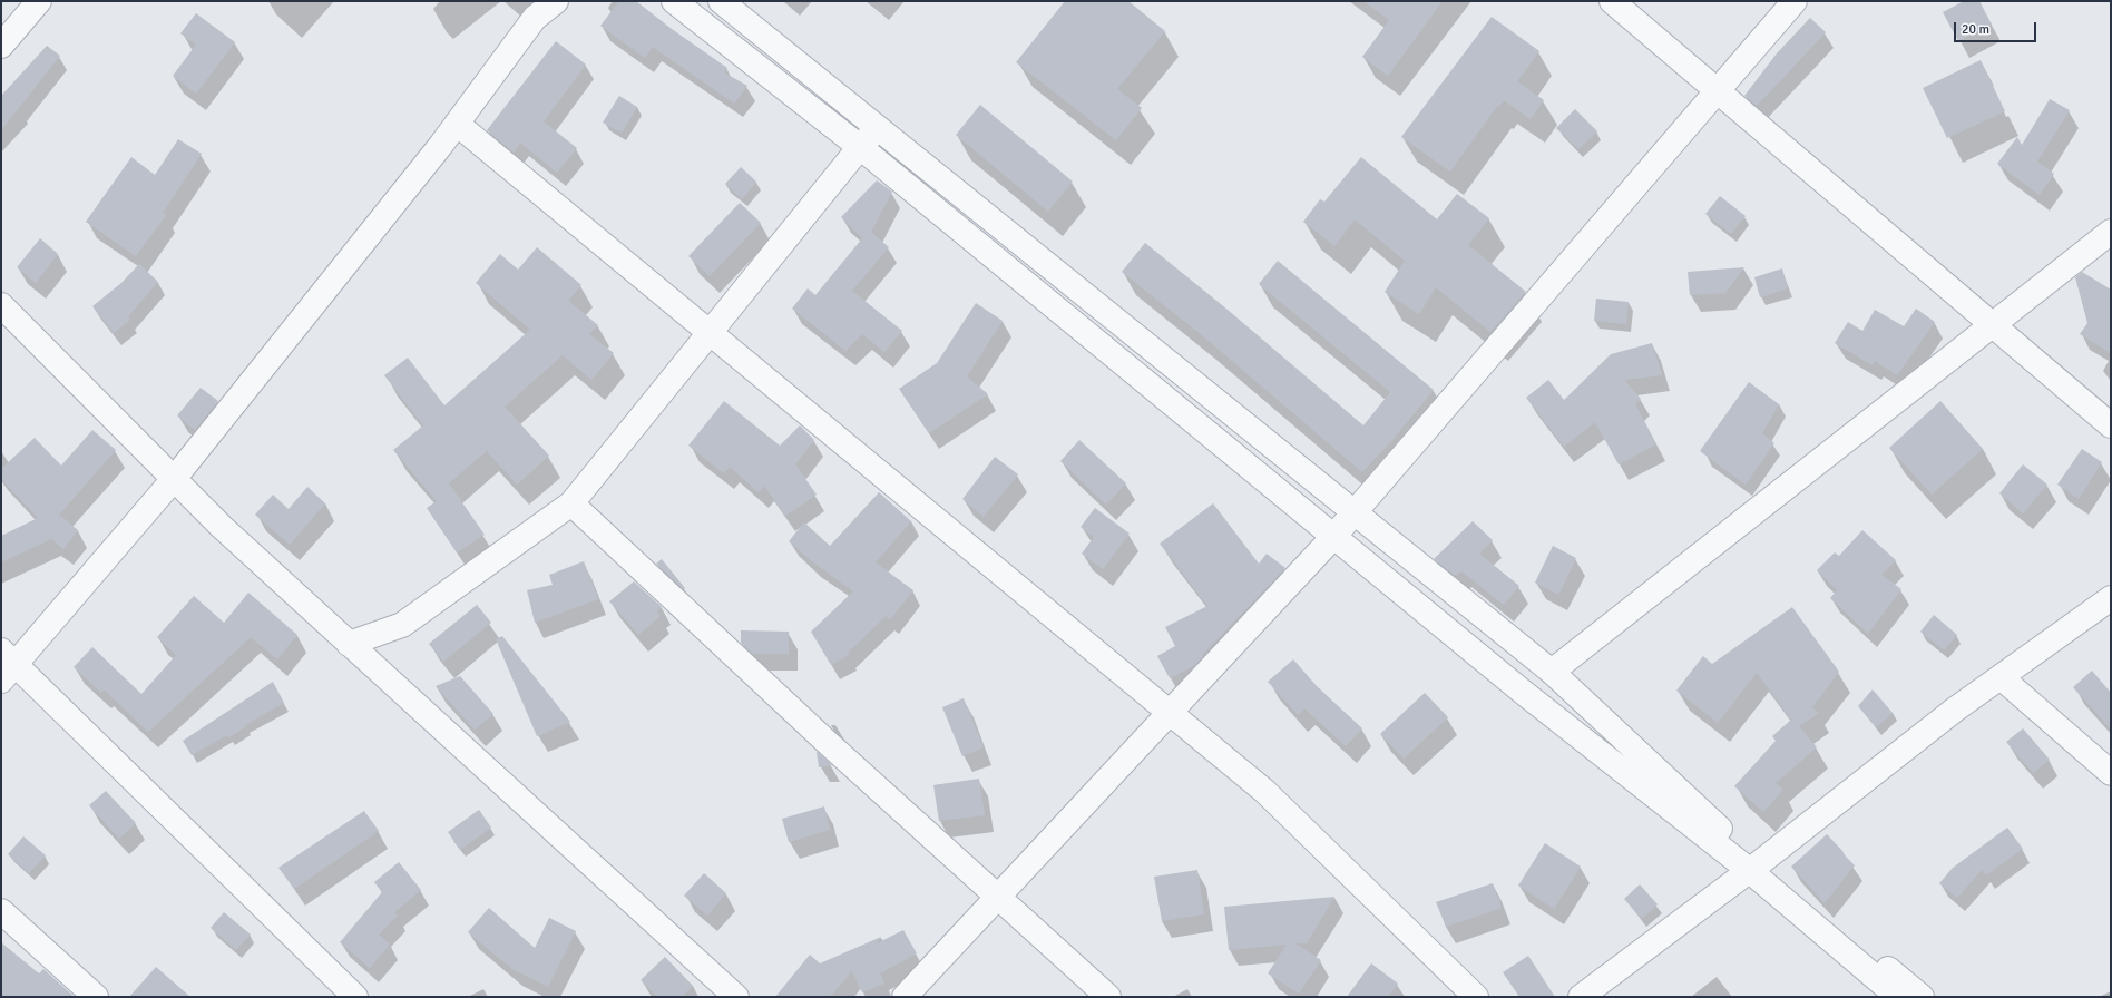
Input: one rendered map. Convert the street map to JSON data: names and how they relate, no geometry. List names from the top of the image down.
{
  "scale_bar": "20 m"
}
